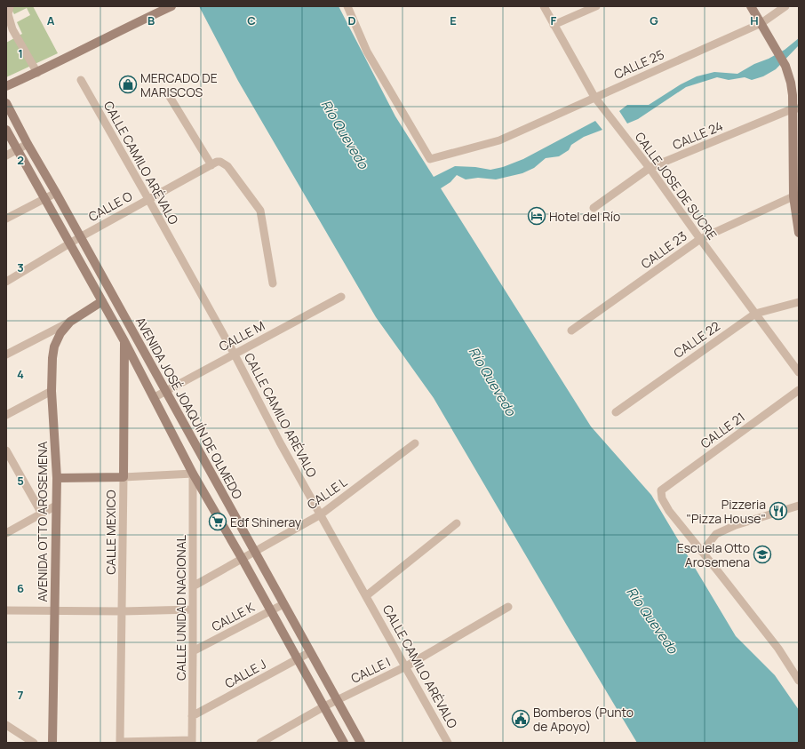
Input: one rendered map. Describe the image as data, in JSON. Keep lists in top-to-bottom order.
{
  "streets": {
    "main road": ["AVENIDA JOSÉ JOAQUÍN DE OLMEDO", "AVENIDA OTTO AROSEMENA", "CALLE MEXICO"],
    "street": [
      "CALLE 25",
      "CALLE 24",
      "CALLE CAMILO ARÉVALO",
      "CALLE JOSE DE SUCRE",
      "CALLE O",
      "CALLE 23",
      "CALLE M",
      "CALLE 22",
      "CALLE 21",
      "CALLE L",
      "CALLE UNIDAD NACIONAL",
      "CALLE K",
      "CALLE I",
      "CALLE J"
    ]
  },
  "crossings": [
    ["CALLE 25", "CALLE JOSE DE SUCRE"],
    ["CALLE 24", "CALLE JOSE DE SUCRE"],
    ["CALLE CAMILO ARÉVALO", "CALLE O"],
    ["CALLE CAMILO ARÉVALO", "CALLE M"],
    ["CALLE CAMILO ARÉVALO", "CALLE L"],
    ["CALLE CAMILO ARÉVALO", "CALLE I"],
    ["CALLE JOSE DE SUCRE", "CALLE 23"],
    ["CALLE JOSE DE SUCRE", "CALLE 22"],
    ["CALLE O", "AVENIDA JOSÉ JOAQUÍN DE OLMEDO"],
    ["CALLE M", "AVENIDA JOSÉ JOAQUÍN DE OLMEDO"],
    ["AVENIDA JOSÉ JOAQUÍN DE OLMEDO", "CALLE L"],
    ["AVENIDA JOSÉ JOAQUÍN DE OLMEDO", "AVENIDA OTTO AROSEMENA"],
    ["AVENIDA JOSÉ JOAQUÍN DE OLMEDO", "CALLE MEXICO"],
    ["AVENIDA JOSÉ JOAQUÍN DE OLMEDO", "CALLE UNIDAD NACIONAL"],
    ["AVENIDA JOSÉ JOAQUÍN DE OLMEDO", "CALLE K"],
    ["AVENIDA JOSÉ JOAQUÍN DE OLMEDO", "CALLE I"],
    ["AVENIDA JOSÉ JOAQUÍN DE OLMEDO", "CALLE J"],
    ["CALLE L", "CALLE UNIDAD NACIONAL"],
    ["CALLE UNIDAD NACIONAL", "CALLE K"],
    ["CALLE UNIDAD NACIONAL", "CALLE J"]
  ],
  "water": ["Río Quevedo"],
  "places": {
    "shop": ["MERCADO DE MARISCOS"],
    "hotel": ["Hotel del Río"],
    "restaurant": ["Pizzeria \"Pizza House\""],
    "supermarket": ["Edf Shineray"],
    "school or university": ["Escuela Otto Arosemena"],
    "public building": ["Bomberos (Punto de Apoyo)"]
  },
  "grid": {
    "columns": [
      "A",
      "B",
      "C",
      "D",
      "E",
      "F",
      "G",
      "H"
    ],
    "rows": [
      "1",
      "2",
      "3",
      "4",
      "5",
      "6",
      "7"
    ]
  }
}
